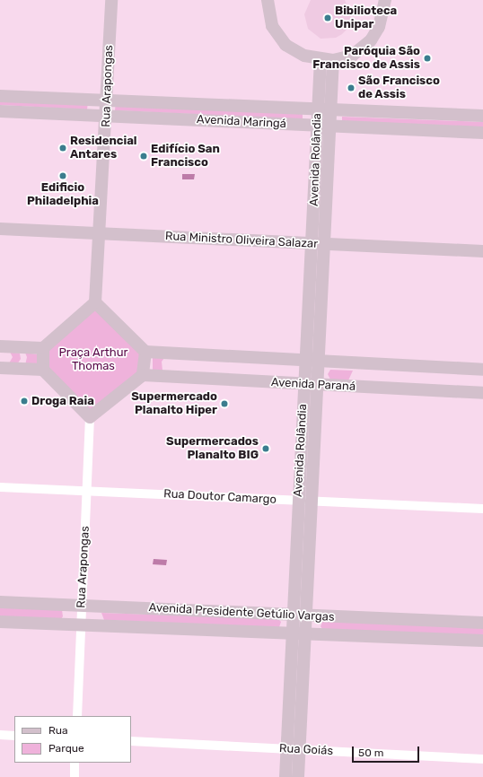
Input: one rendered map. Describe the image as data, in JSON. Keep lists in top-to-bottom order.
{
  "streets": {
    "street": [
      "Rua Arapongas",
      "Avenida Maringá",
      "Avenida Rolândia",
      "Rua Ministro Oliveira Salazar",
      "Avenida Paraná",
      "Rua Doutor Camargo",
      "Avenida Presidente Getúlio Vargas",
      "Rua Goiás"
    ]
  },
  "crossings": [
    ["Rua Arapongas", "Avenida Maringá"],
    ["Rua Arapongas", "Rua Ministro Oliveira Salazar"],
    ["Rua Arapongas", "Rua Doutor Camargo"],
    ["Rua Arapongas", "Avenida Presidente Getúlio Vargas"],
    ["Avenida Maringá", "Avenida Rolândia"],
    ["Avenida Rolândia", "Rua Ministro Oliveira Salazar"],
    ["Avenida Rolândia", "Avenida Paraná"],
    ["Avenida Rolândia", "Rua Doutor Camargo"],
    ["Avenida Rolândia", "Avenida Presidente Getúlio Vargas"],
    ["Avenida Rolândia", "Rua Goiás"]
  ],
  "parks": ["Praça Arthur Thomas"],
  "places": [
    "Bibilioteca Unipar",
    "Paróquia São Francisco de Assis",
    "São Francisco de Assis",
    "Residencial Antares",
    "Edifício San Francisco",
    "Edificio Philadelphia",
    "Droga Raia",
    "Supermercado Planalto Hiper",
    "Supermercados Planalto BIG"
  ],
  "legend": ["Rua", "Parque"],
  "scale_bar": "50 m"
}
